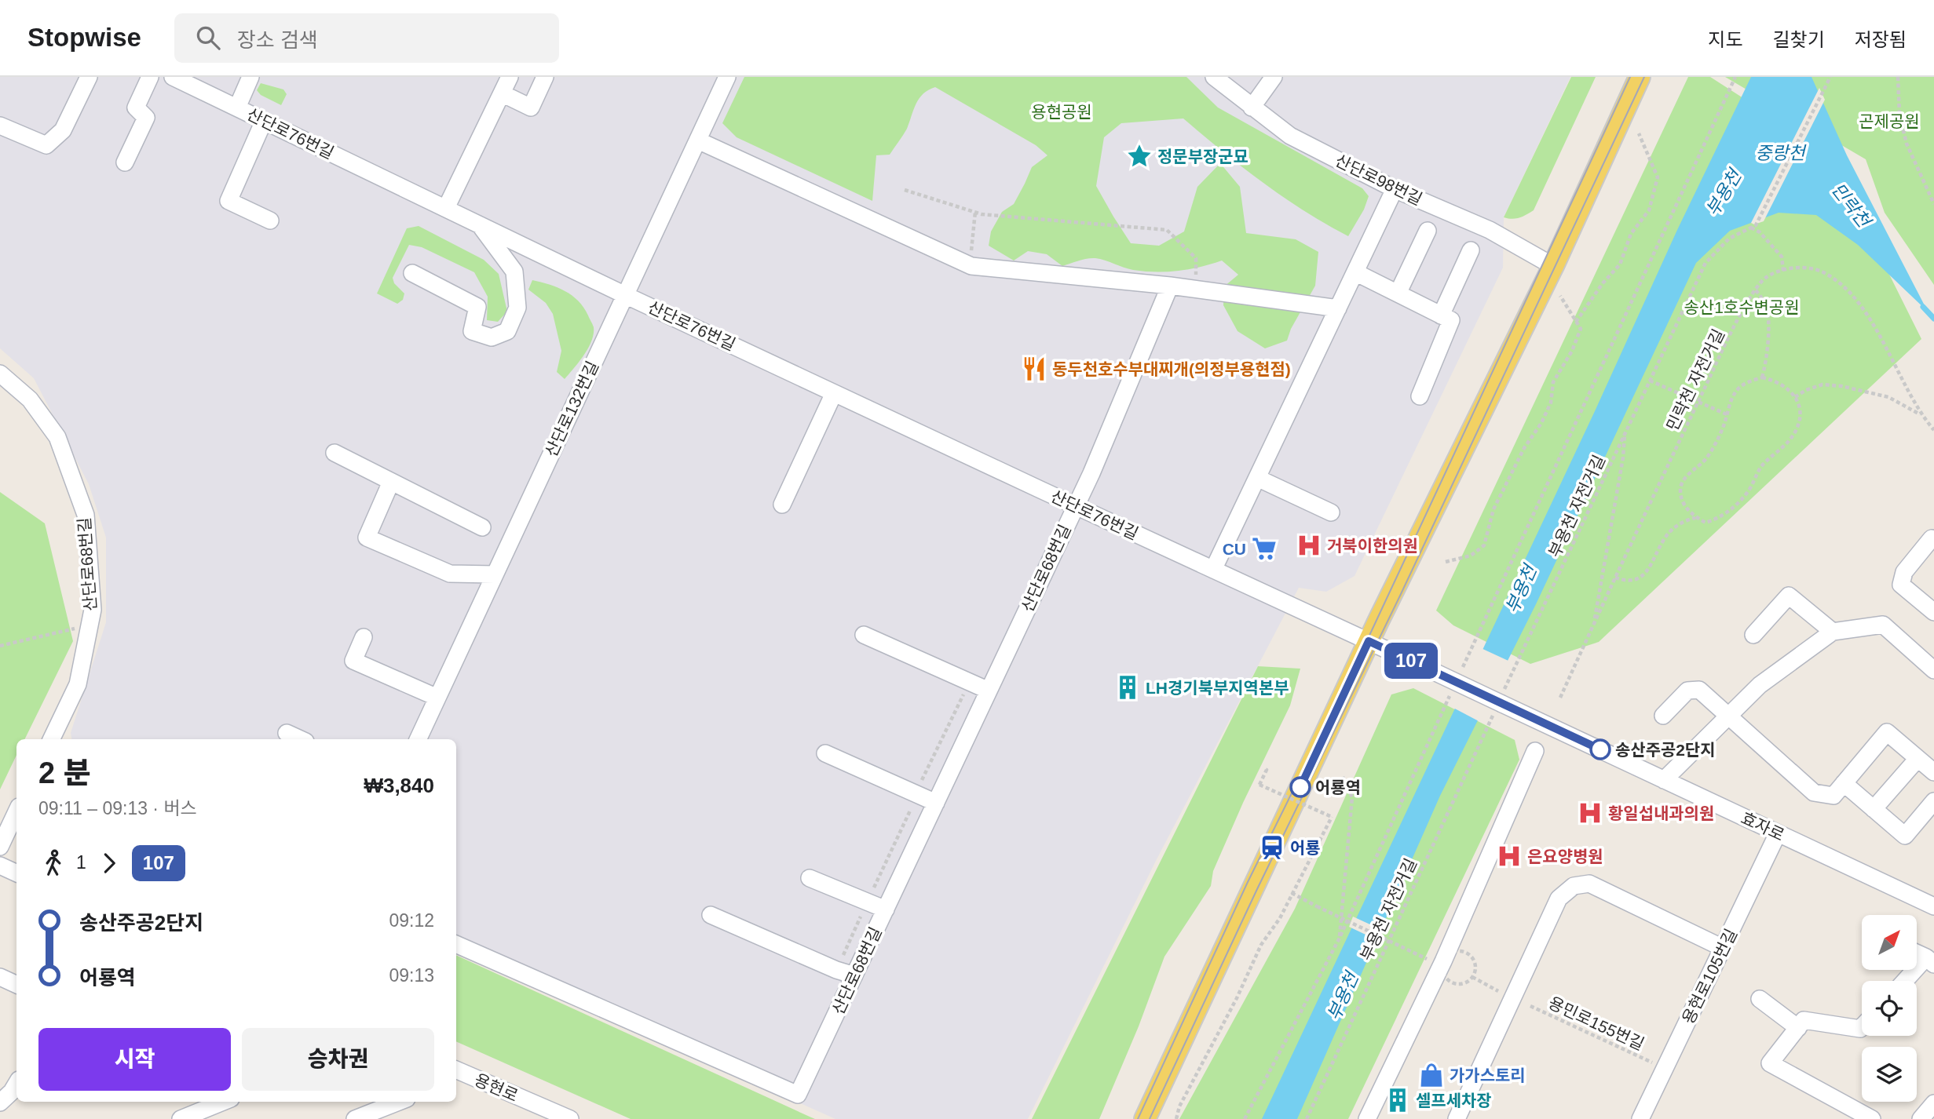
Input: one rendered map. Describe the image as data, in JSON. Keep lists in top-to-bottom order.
{
  "streets": {
    "street": [
      "산단로76번길",
      "산단로98번길",
      "산단로132번길",
      "산단로68번길",
      "효자로",
      "용현로105번길",
      "용현로"
    ],
    "path": ["민락천 자전거길", "부용천 자전거길", "용민로155번길"]
  },
  "crossings": [
    ["산단로76번길", "산단로132번길"],
    ["산단로76번길", "산단로68번길"],
    ["산단로76번길", "효자로"],
    ["부용천 자전거길", "효자로"],
    ["효자로", "용현로105번길"]
  ],
  "water": ["중랑천", "부용천", "민락천"],
  "parks": ["용현공원", "곤제공원", "송산1호수변공원"],
  "places": {
    "place": ["정문부장군묘"],
    "restaurant": ["동두천호수부대찌개(의정부용현점)"],
    "hospital": ["거북이한의원", "황일섭내과의원", "은요양병원"],
    "supermarket": ["CU"],
    "building": ["LH경기북부지역본부", "셀프세차장"],
    "other": ["송산주공2단지", "어룡역"],
    "station": ["어룡"],
    "shop": ["가가스토리"]
  },
  "lines": ["bus line 107"],
  "north": "top right",
  "page": {
    "header": "Stopwise",
    "search": "장소 검색",
    "nav": ["지도", "길찾기", "저장됨"],
    "on_map": "107",
    "heading": ["2 분", "09:11 – 09:13 · 버스", "₩3,840"],
    "legs": ["1", "107"],
    "list": [
      {
        "name": "송산주공2단지",
        "value": "09:12"
      },
      {
        "name": "어룡역",
        "value": "09:13"
      }
    ],
    "buttons": ["시작", "승차권"]
  }
}
